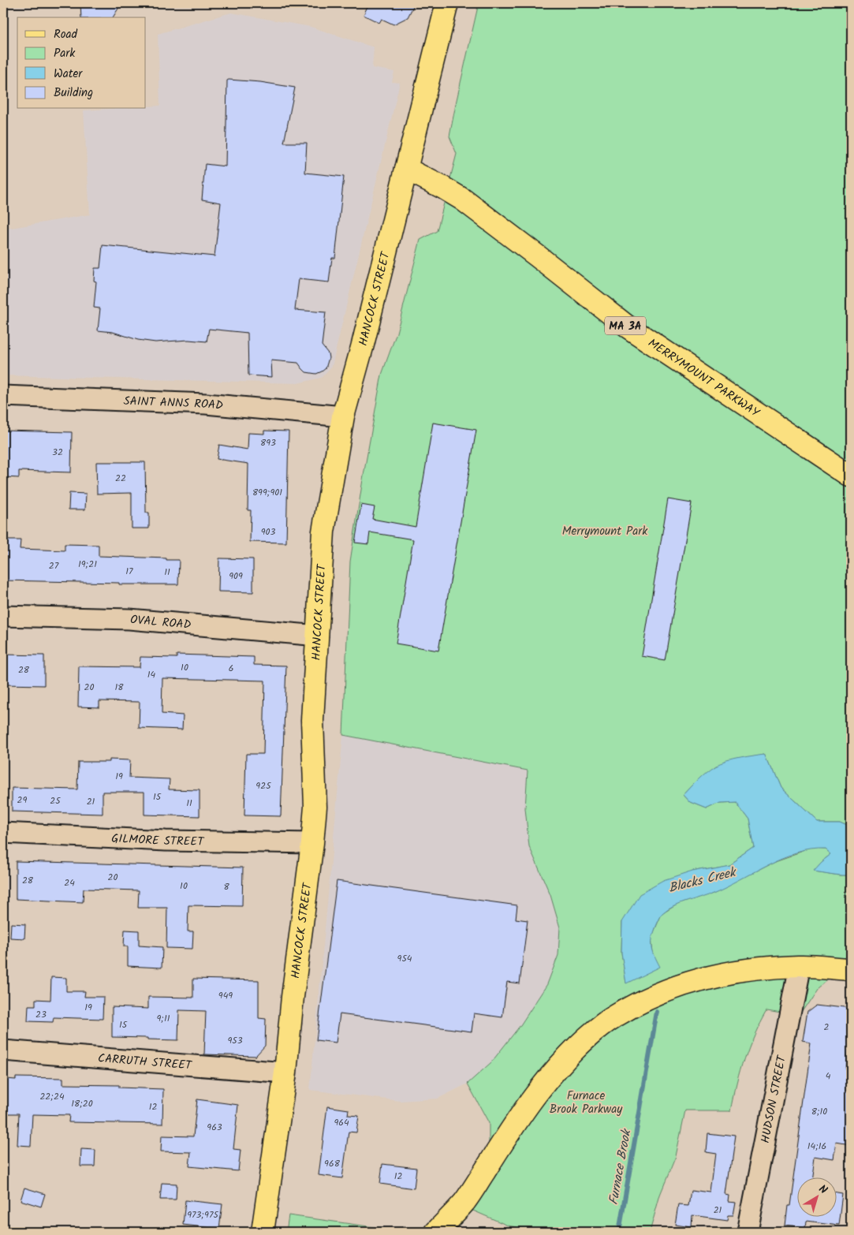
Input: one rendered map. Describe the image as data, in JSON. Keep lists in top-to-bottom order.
{
  "streets": {
    "main road": ["HANCOCK STREET", "MA 3A", "MERRYMOUNT PARKWAY"],
    "street": [
      "SAINT ANNS ROAD",
      "OVAL ROAD",
      "GILMORE STREET",
      "CARRUTH STREET",
      "HUDSON STREET"
    ]
  },
  "crossings": [
    ["HANCOCK STREET", "MERRYMOUNT PARKWAY"],
    ["HANCOCK STREET", "SAINT ANNS ROAD"],
    ["HANCOCK STREET", "OVAL ROAD"],
    ["HANCOCK STREET", "GILMORE STREET"],
    ["HANCOCK STREET", "CARRUTH STREET"]
  ],
  "water": ["Blacks Creek", "Furnace Brook"],
  "parks": ["Merrymount Park", "Furnace Brook Parkway"],
  "house_numbers": [
    "893",
    "32",
    "22",
    "899;901",
    "903",
    "19;21",
    "27",
    "17",
    "11",
    "909",
    "10",
    "6",
    "28",
    "14",
    "20",
    "18",
    "19",
    "925",
    "15",
    "29",
    "25",
    "21",
    "11",
    "20",
    "28",
    "24",
    "10",
    "8",
    "954",
    "949",
    "19",
    "23",
    "9;11",
    "15",
    "2",
    "953",
    "4",
    "22;24",
    "18;20",
    "12",
    "8;10",
    "964",
    "963",
    "14;16",
    "968",
    "12",
    "21",
    "973;975"
  ],
  "legend": [
    "Road",
    "Park",
    "Water",
    "Building"
  ],
  "north": "top right"
}
